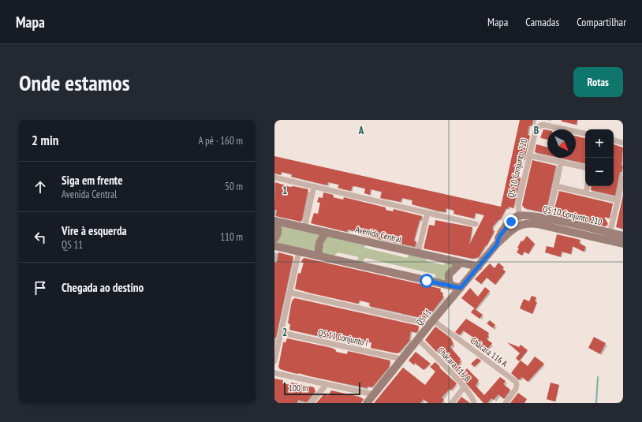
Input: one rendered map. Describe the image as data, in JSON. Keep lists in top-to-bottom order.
{
  "streets": {
    "street": [
      "QS 10 Conjunto 220",
      "QS 10 Conjunto 210",
      "Avenida Central",
      "QS 11",
      "QS 11 Conjunto I",
      "Chácara 116 A",
      "Chácara 116 B"
    ]
  },
  "crossings": [
    ["QS 10 Conjunto 220", "QS 10 Conjunto 210"],
    ["QS 10 Conjunto 220", "QS 11"],
    ["QS 10 Conjunto 210", "QS 11"],
    ["Avenida Central", "QS 11"],
    ["QS 11", "QS 11 Conjunto I"],
    ["QS 11", "Chácara 116 A"],
    ["QS 11", "Chácara 116 B"]
  ],
  "scale_bar": "100 m",
  "north": "bottom right",
  "page": {
    "header": "Mapa",
    "nav": ["Mapa", "Camadas", "Compartilhar"],
    "buttons": "Rotas",
    "title": "Onde estamos",
    "heading": ["2 min", "A pé · 160 m"],
    "map_buttons": ["+", "−"],
    "list": [
      ["Siga em frente", "Avenida Central", "50 m"],
      ["Vire à esquerda", "QS 11", "110 m"],
      "Chegada ao destino"
    ],
    "scale": "100 m"
  },
  "grid": {
    "columns": ["A", "B"],
    "rows": ["1", "2"]
  }
}
